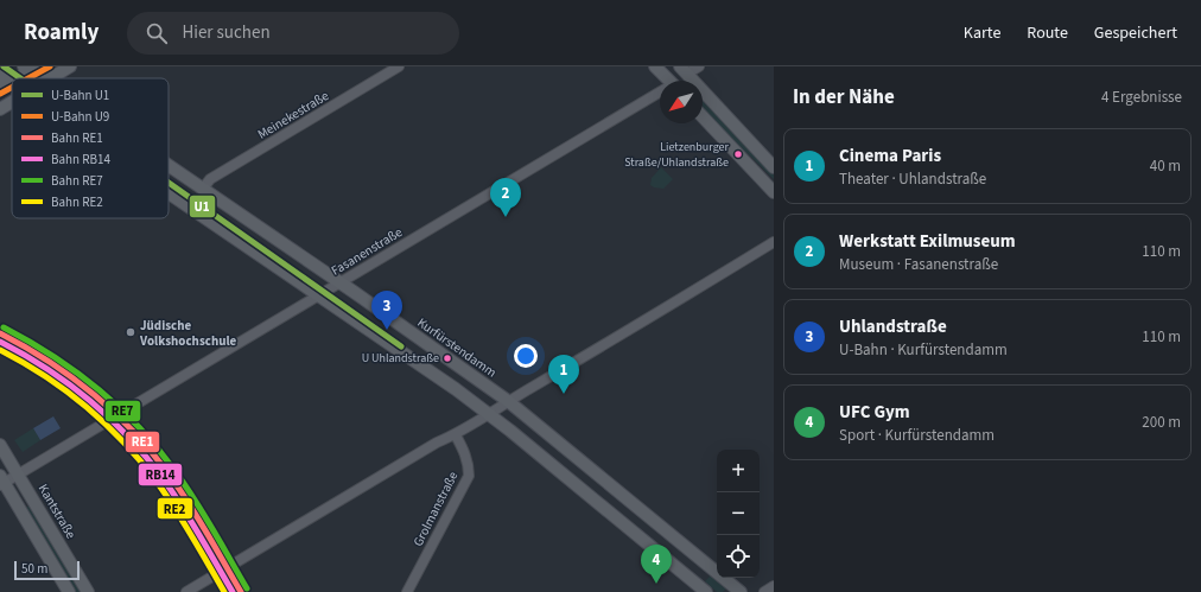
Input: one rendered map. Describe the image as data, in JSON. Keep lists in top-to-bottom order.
{
  "streets": {
    "main road": ["Kurfürstendamm", "Kantstraße"],
    "street": ["Meinekestraße", "Fasanenstraße", "Grolmanstraße"]
  },
  "crossings": [
    ["Meinekestraße", "Kurfürstendamm"],
    ["Fasanenstraße", "Kurfürstendamm"],
    ["Fasanenstraße", "Kantstraße"]
  ],
  "places": ["Lietzenburger Straße/Uhlandstraße", "Jüdische Volkshochschule", "U Uhlandstraße"],
  "lines": [
    "metro line U1",
    "metro line U9",
    "rail line RE7",
    "rail line RE1",
    "rail line RB14",
    "rail line RE2"
  ],
  "legend": [
    "U-Bahn U1",
    "U-Bahn U9",
    "Bahn RE1",
    "Bahn RB14",
    "Bahn RE7",
    "Bahn RE2"
  ],
  "scale_bar": "50 m",
  "north": "bottom left",
  "page": {
    "header": "Roamly",
    "search": "Hier suchen",
    "nav": ["Karte", "Route", "Gespeichert"],
    "heading": ["In der Nähe", "4 Ergebnisse"],
    "list": [
      {
        "mark": "1",
        "name": "Cinema Paris",
        "note": "Theater · Uhlandstraße",
        "value": "40 m"
      },
      {
        "mark": "2",
        "name": "Werkstatt Exilmuseum",
        "note": "Museum · Fasanenstraße",
        "value": "110 m"
      },
      {
        "mark": "3",
        "name": "Uhlandstraße",
        "note": "U-Bahn · Kurfürstendamm",
        "value": "110 m"
      },
      {
        "mark": "4",
        "name": "UFC Gym",
        "note": "Sport · Kurfürstendamm",
        "value": "200 m"
      }
    ],
    "pins": [
      "2",
      "3",
      "1",
      "4"
    ],
    "map_buttons": ["+", "−"],
    "scale": "50 m"
  }
}
